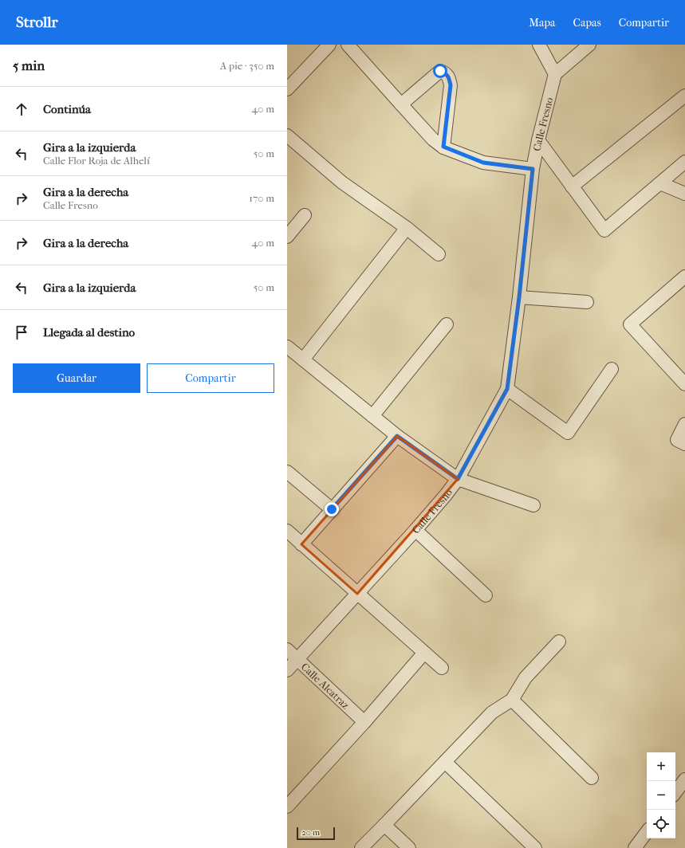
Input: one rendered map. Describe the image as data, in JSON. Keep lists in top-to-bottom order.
{
  "streets": {
    "street": ["Calle Fresno", "Calle Alcatraz"]
  },
  "crossings": [
    ["Calle Fresno", "Calle Alcatraz"]
  ],
  "scale_bar": "20 m",
  "page": {
    "header": "Strollr",
    "nav": ["Mapa", "Capas", "Compartir"],
    "heading": ["5 min", "A pie · 350 m"],
    "list": [
      ["Continúa", "40 m"],
      ["Gira a la izquierda", "Calle Flor Roja de Alhelí", "50 m"],
      ["Gira a la derecha", "Calle Fresno", "170 m"],
      ["Gira a la derecha", "40 m"],
      ["Gira a la izquierda", "50 m"],
      "Llegada al destino"
    ],
    "buttons": ["Guardar", "Compartir"],
    "map_buttons": ["+", "−"],
    "scale": "20 m"
  }
}
